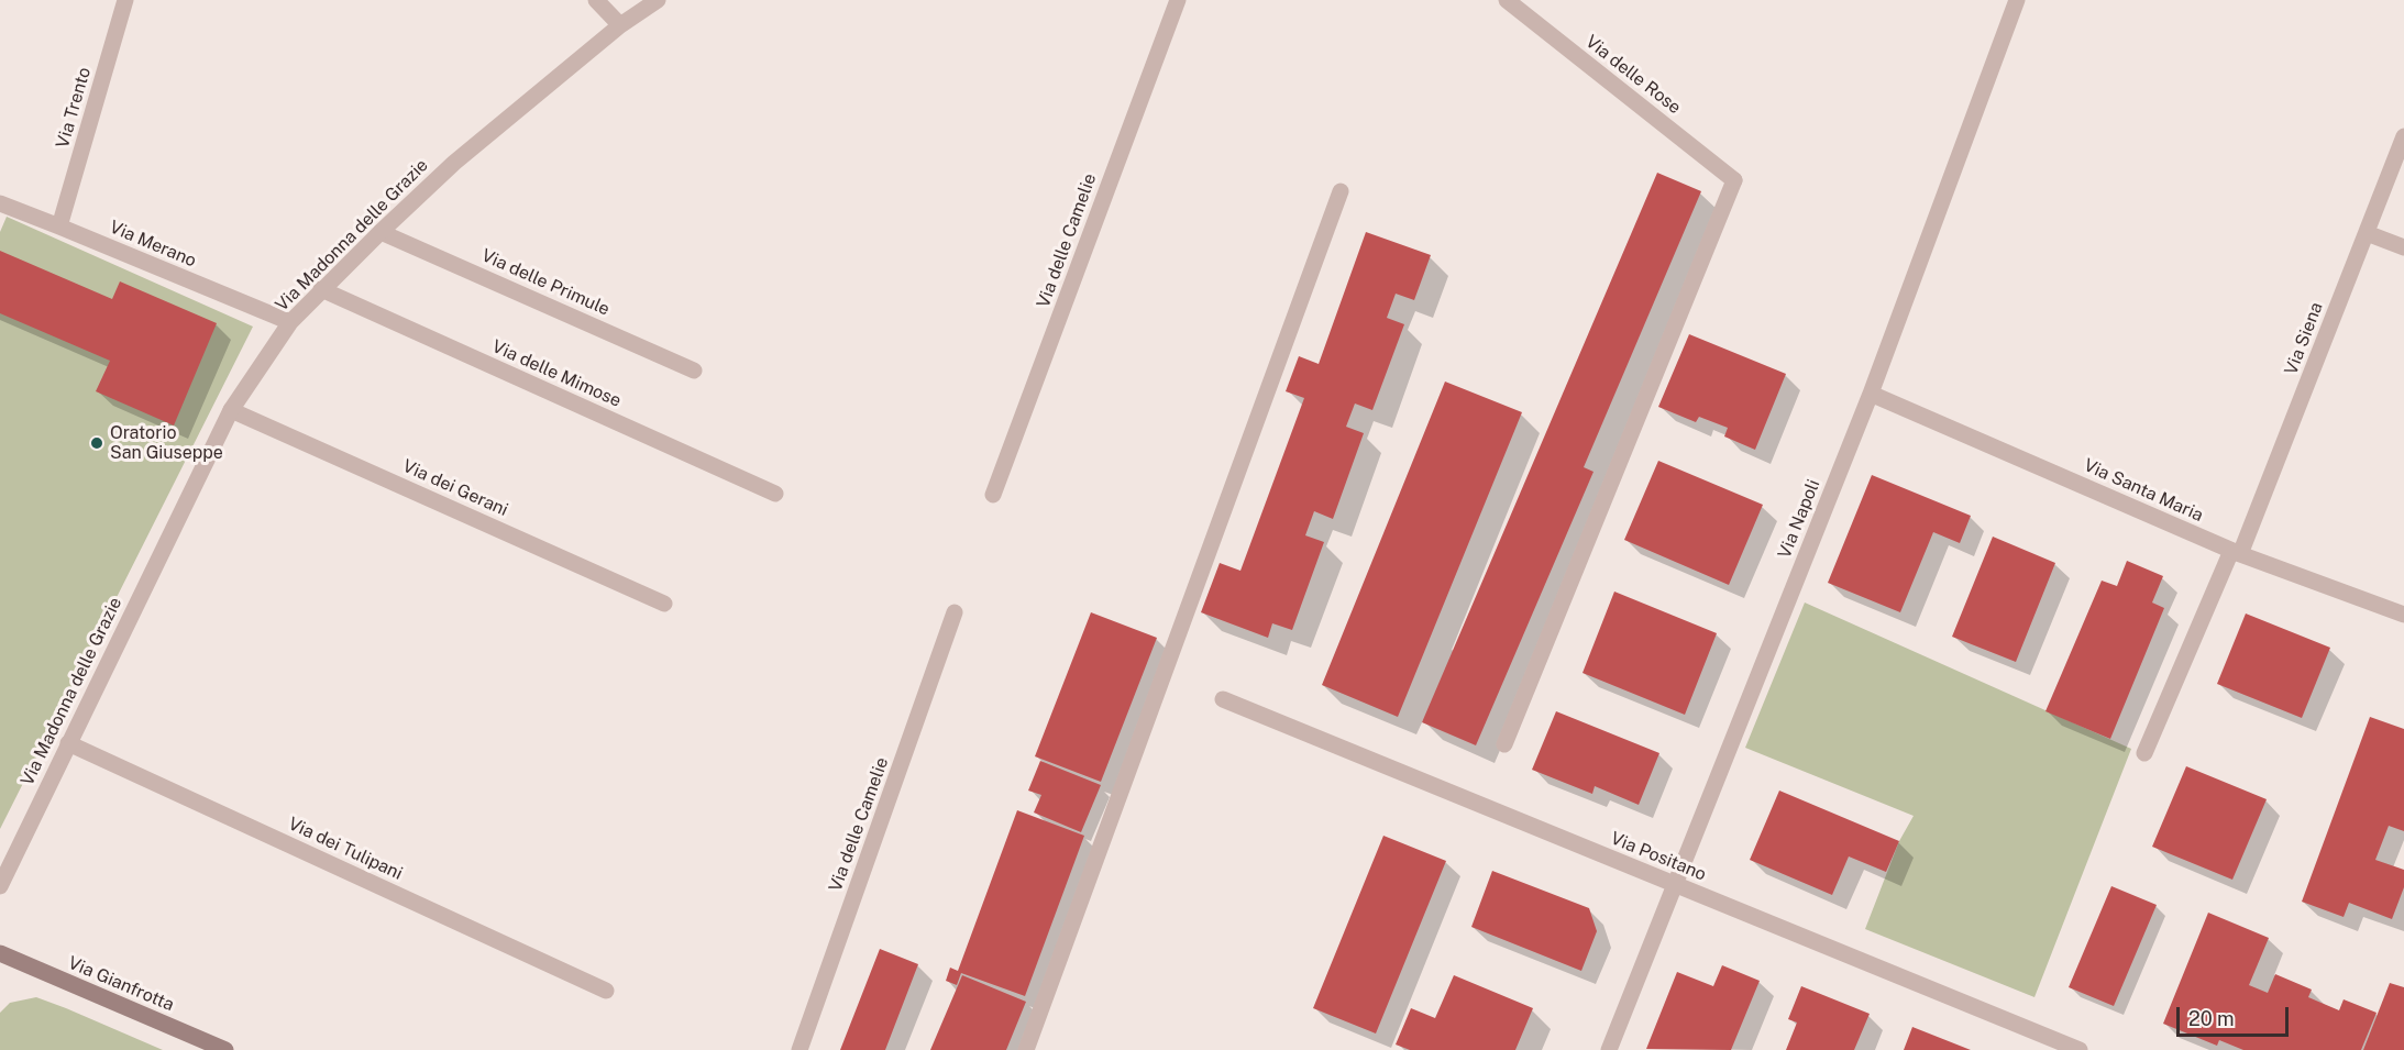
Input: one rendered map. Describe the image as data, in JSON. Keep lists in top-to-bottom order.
{
  "streets": {
    "street": [
      "Via delle Rose",
      "Via Trento",
      "Via Madonna delle Grazie",
      "Via delle Camelie",
      "Via Merano",
      "Via delle Primule",
      "Via Siena",
      "Via delle Mimose",
      "Via dei Gerani",
      "Via Santa Maria",
      "Via Napoli",
      "Via dei Tulipani",
      "Via Positano",
      "Via Gianfrotta"
    ]
  },
  "crossings": [
    ["Via Trento", "Via Merano"],
    ["Via Madonna delle Grazie", "Via Merano"],
    ["Via Madonna delle Grazie", "Via delle Primule"],
    ["Via Madonna delle Grazie", "Via delle Mimose"],
    ["Via Madonna delle Grazie", "Via dei Gerani"],
    ["Via Madonna delle Grazie", "Via dei Tulipani"],
    ["Via Siena", "Via Santa Maria"],
    ["Via Santa Maria", "Via Napoli"],
    ["Via Napoli", "Via Positano"]
  ],
  "places": ["Oratorio San Giuseppe"],
  "scale_bar": "20 m"
}
